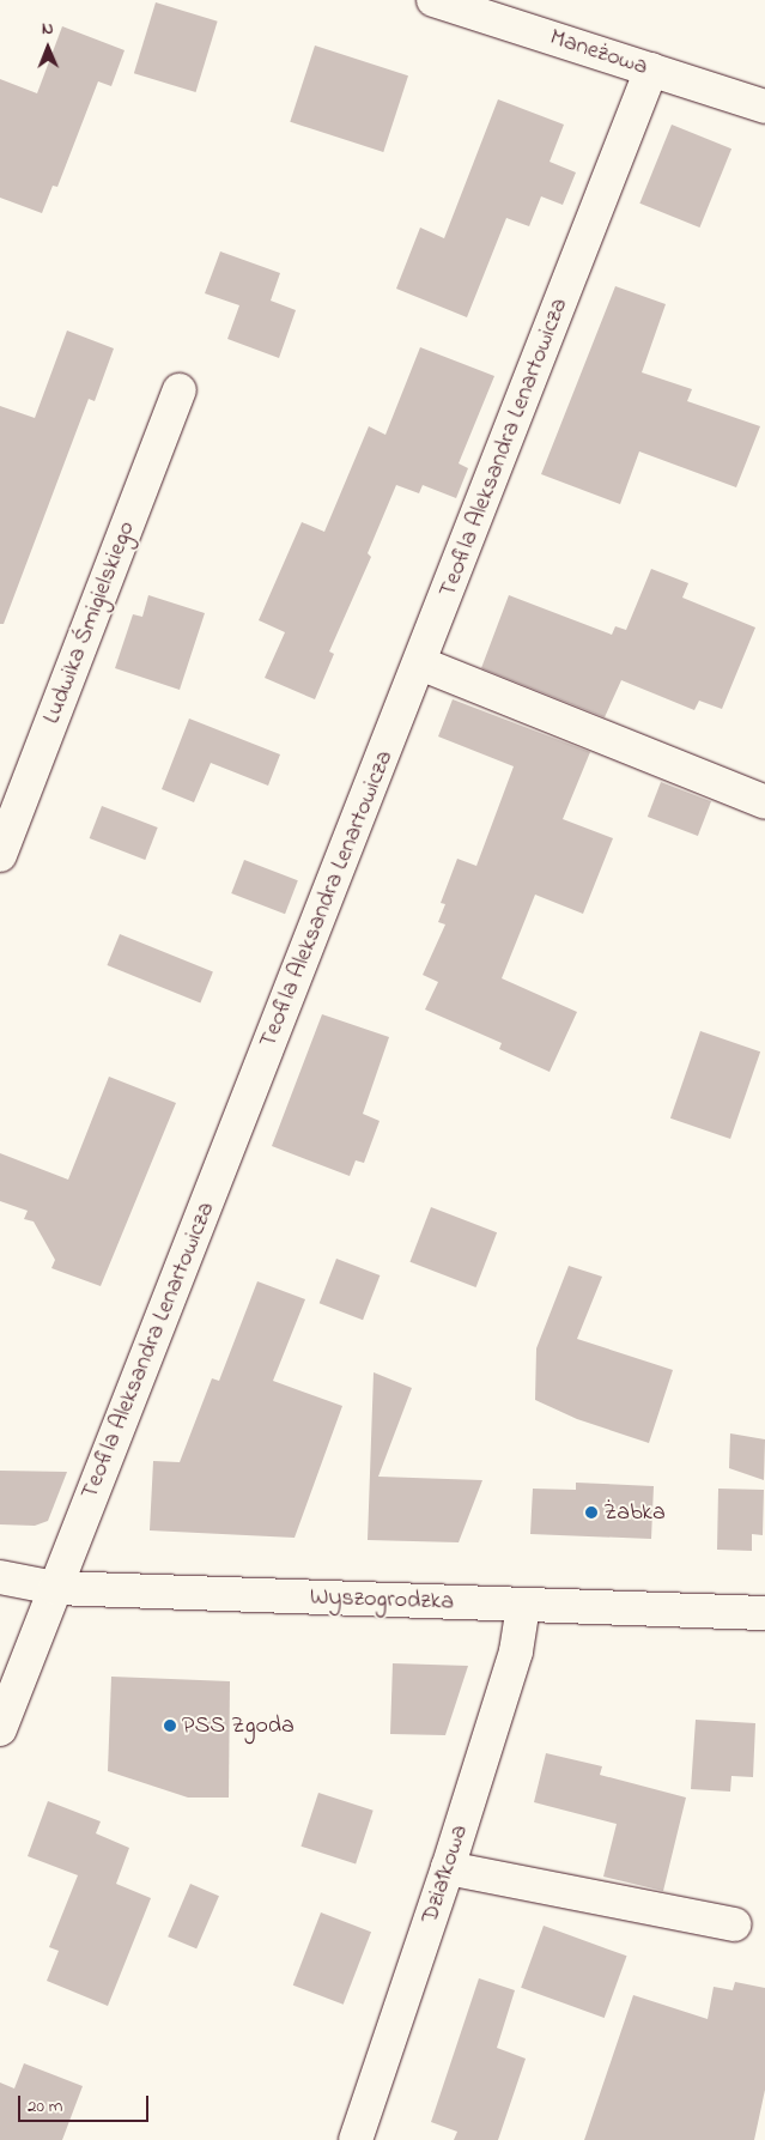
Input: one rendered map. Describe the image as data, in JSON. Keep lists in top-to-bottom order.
{
  "streets": {
    "street": [
      "Maneżowa",
      "Teofila Aleksandra Lenartowicza",
      "Ludwika Śmigielskiego",
      "Wyszogrodzka",
      "Działkowa"
    ]
  },
  "crossings": [
    ["Maneżowa", "Teofila Aleksandra Lenartowicza"],
    ["Teofila Aleksandra Lenartowicza", "Wyszogrodzka"],
    ["Wyszogrodzka", "Działkowa"]
  ],
  "places": ["Żabka", "PSS Zgoda"],
  "scale_bar": "20 m",
  "north": "top"
}
